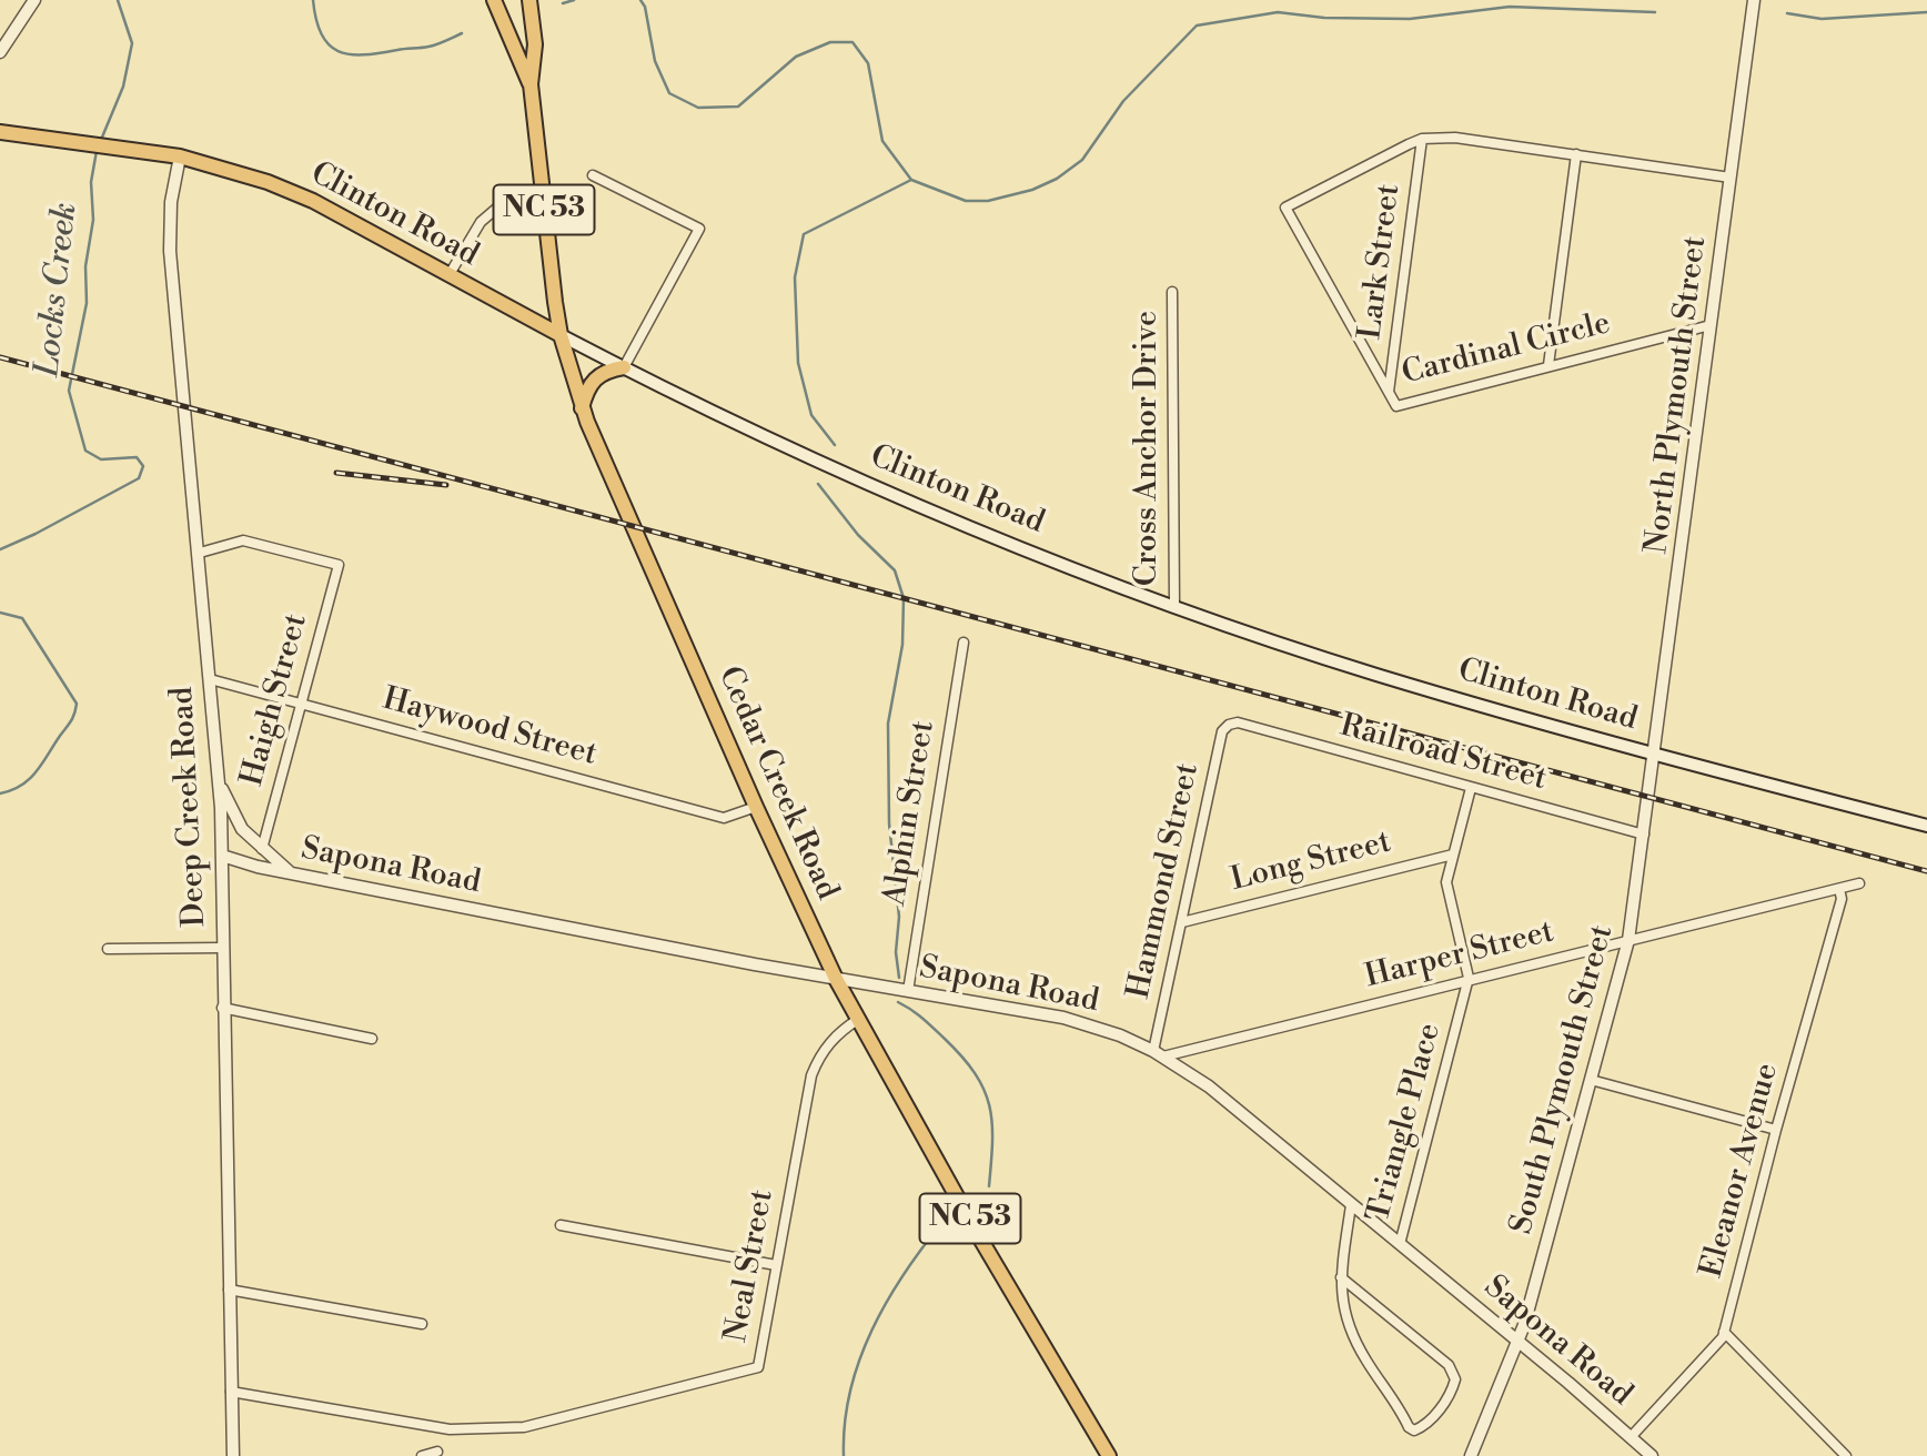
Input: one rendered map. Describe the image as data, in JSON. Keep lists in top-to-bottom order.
{
  "streets": {
    "main road": ["NC 53", "Clinton Road", "Cedar Creek Road"],
    "street": [
      "Lark Street",
      "Cardinal Circle",
      "North Plymouth Street",
      "Cross Anchor Drive",
      "Haigh Street",
      "Haywood Street",
      "Railroad Street",
      "Deep Creek Road",
      "Alphin Street",
      "Long Street",
      "Sapona Road",
      "Hammond Street",
      "Harper Street",
      "South Plymouth Street",
      "Triangle Place",
      "Eleanor Avenue",
      "Neal Street"
    ]
  },
  "crossings": [
    ["Clinton Road", "North Plymouth Street"],
    ["Clinton Road", "Cross Anchor Drive"],
    ["Clinton Road", "Cedar Creek Road"],
    ["Clinton Road", "Deep Creek Road"],
    ["Lark Street", "Cardinal Circle"],
    ["Cardinal Circle", "North Plymouth Street"],
    ["North Plymouth Street", "South Plymouth Street"],
    ["Haigh Street", "Haywood Street"],
    ["Haigh Street", "Deep Creek Road"],
    ["Haywood Street", "Cedar Creek Road"],
    ["Haywood Street", "Deep Creek Road"],
    ["Railroad Street", "Hammond Street"],
    ["Railroad Street", "South Plymouth Street"],
    ["Railroad Street", "Triangle Place"],
    ["Cedar Creek Road", "Sapona Road"],
    ["Cedar Creek Road", "Neal Street"],
    ["Deep Creek Road", "Sapona Road"],
    ["Deep Creek Road", "Neal Street"],
    ["Alphin Street", "Sapona Road"],
    ["Long Street", "Hammond Street"],
    ["Long Street", "Triangle Place"],
    ["Sapona Road", "Hammond Street"],
    ["Sapona Road", "Harper Street"],
    ["Sapona Road", "South Plymouth Street"],
    ["Sapona Road", "Triangle Place"],
    ["Sapona Road", "Eleanor Avenue"],
    ["Hammond Street", "Harper Street"],
    ["Harper Street", "South Plymouth Street"],
    ["Harper Street", "Triangle Place"],
    ["Harper Street", "Eleanor Avenue"]
  ],
  "water": ["Locks Creek"]
}
